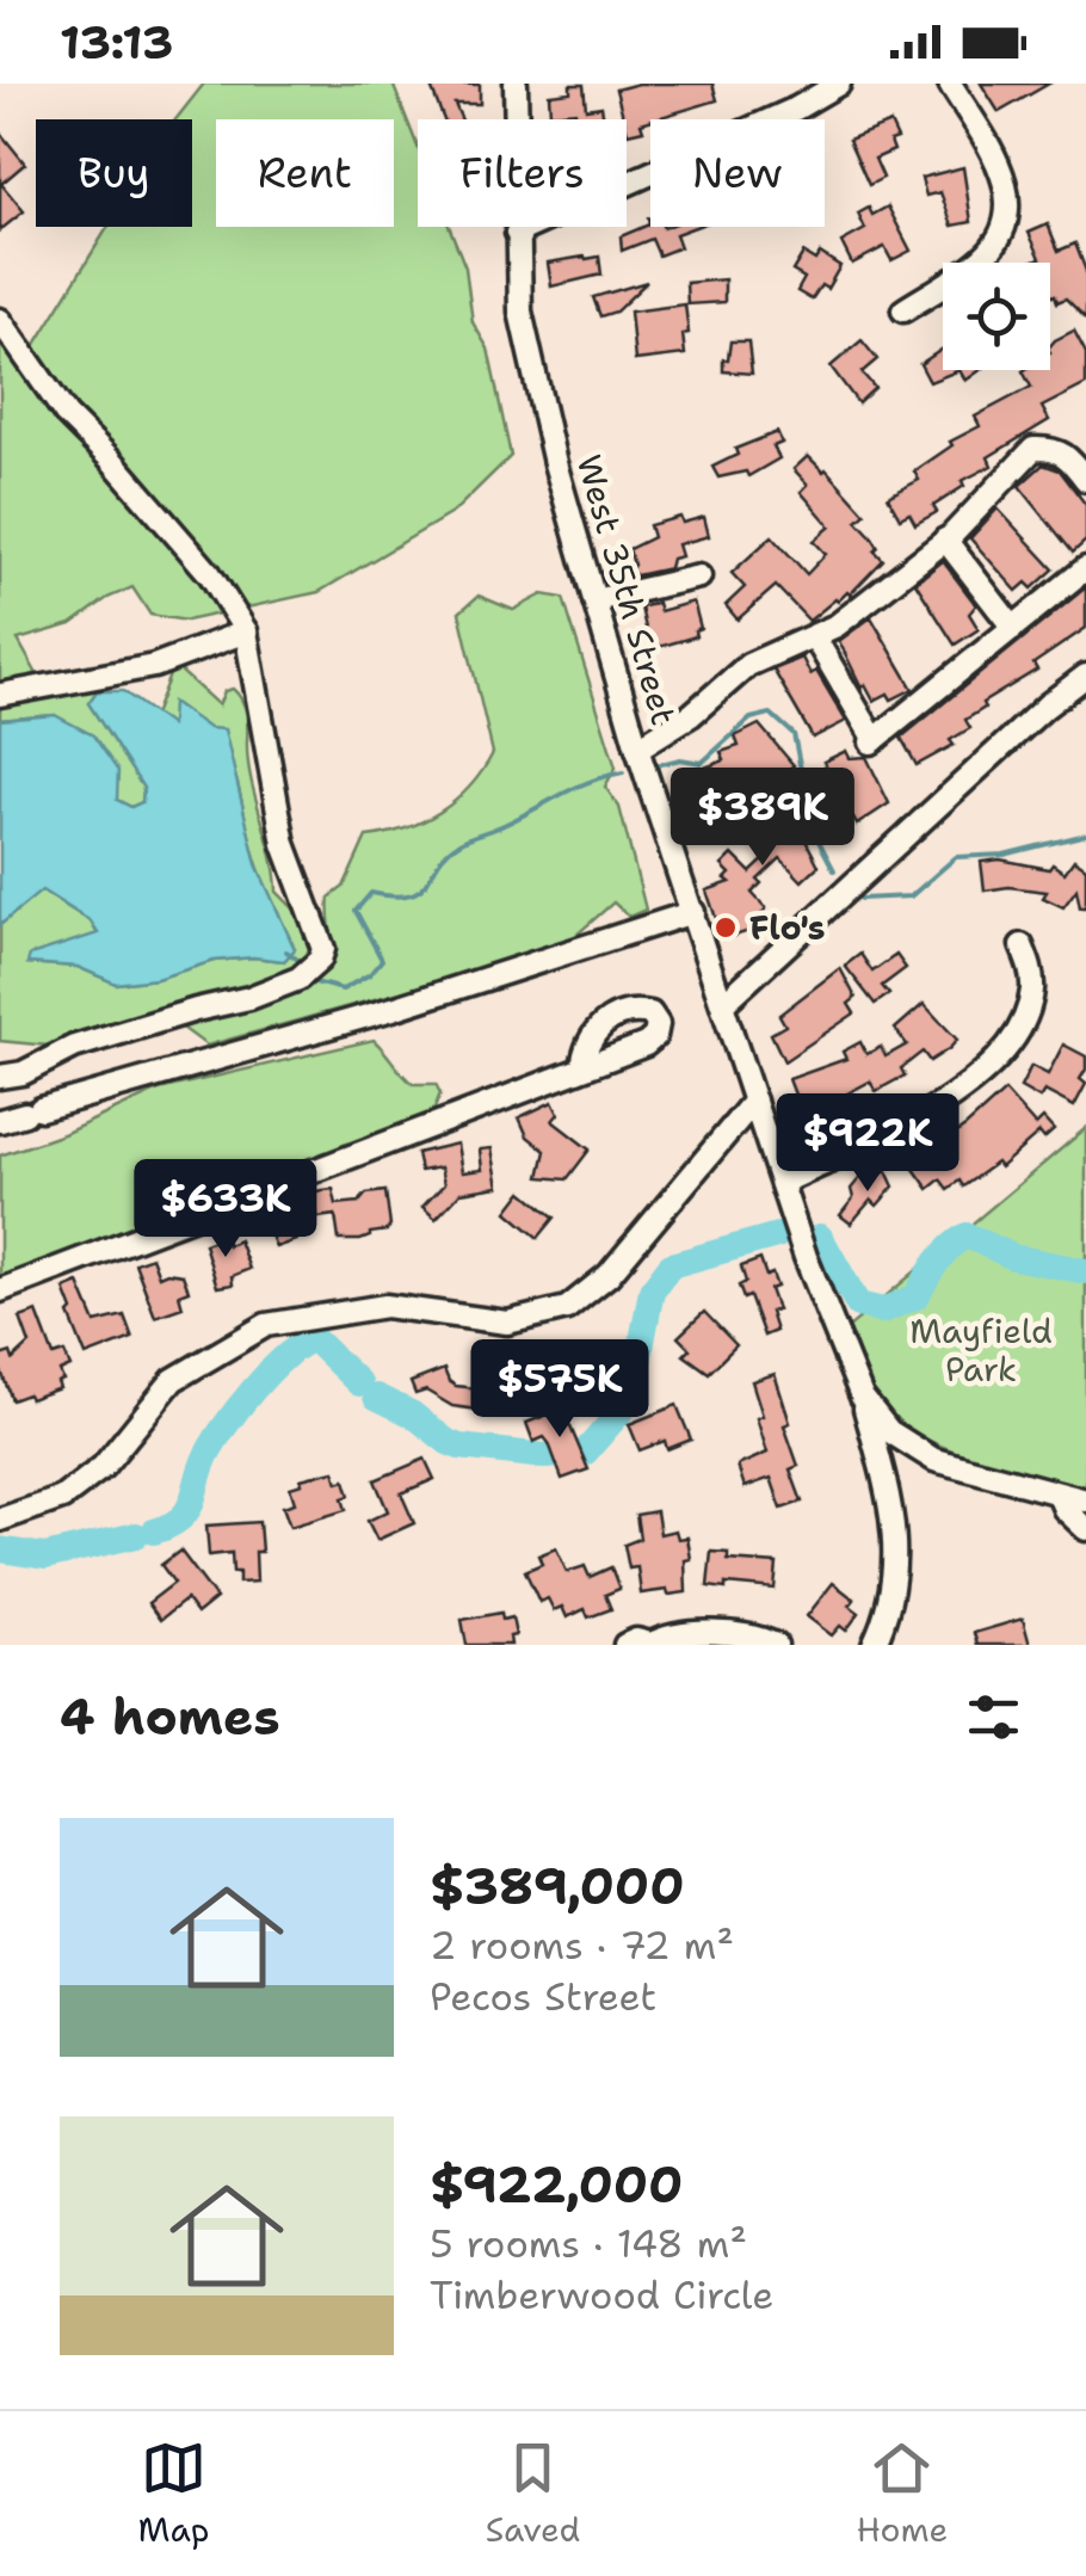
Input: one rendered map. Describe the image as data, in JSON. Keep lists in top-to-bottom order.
{
  "streets": {
    "street": ["West 35th Street"]
  },
  "parks": ["Mayfield Park"],
  "places": ["Flo's"],
  "page": {
    "status": "13:13",
    "chip": [
      "Buy",
      "Rent",
      "Filters",
      "New"
    ],
    "price": [
      "$389K",
      "$922K",
      "$633K",
      "$575K"
    ],
    "heading": "4 homes",
    "list": [
      {
        "name": "$389,000",
        "note": "2 rooms · 72 m² · Pecos Street"
      },
      {
        "name": "$922,000",
        "note": "5 rooms · 148 m² · Timberwood Circle"
      }
    ],
    "tabs": ["Map", "Saved", "Home"]
  }
}
